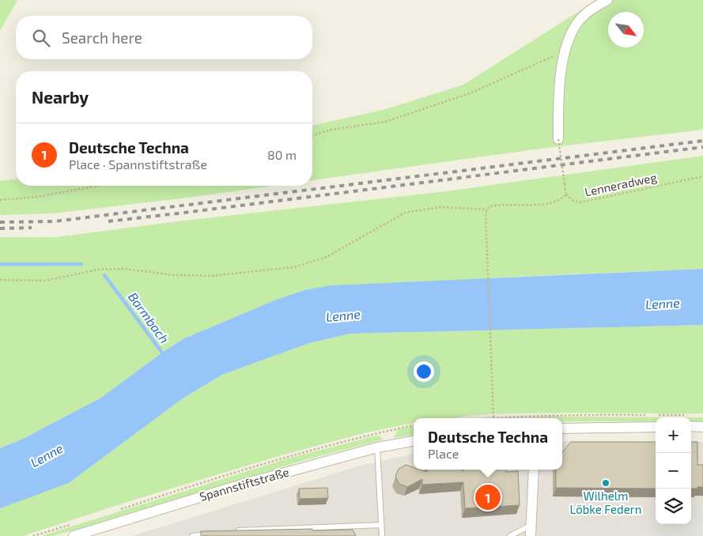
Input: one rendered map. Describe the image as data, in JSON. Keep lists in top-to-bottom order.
{
  "streets": {
    "street": ["Spannstiftstraße"],
    "path": ["Lenneradweg"]
  },
  "water": ["Lenne", "Barmbach"],
  "places": ["Wilhelm Löbke Federn"],
  "north": "bottom right",
  "page": {
    "search": "Search here",
    "heading": "Nearby",
    "list": [
      {
        "mark": "1",
        "name": "Deutsche Techna",
        "note": "Place · Spannstiftstraße",
        "value": "80 m"
      }
    ],
    "map_buttons": ["+", "−"],
    "popup": ["Deutsche Techna", "Place"],
    "pins": "1"
  }
}
